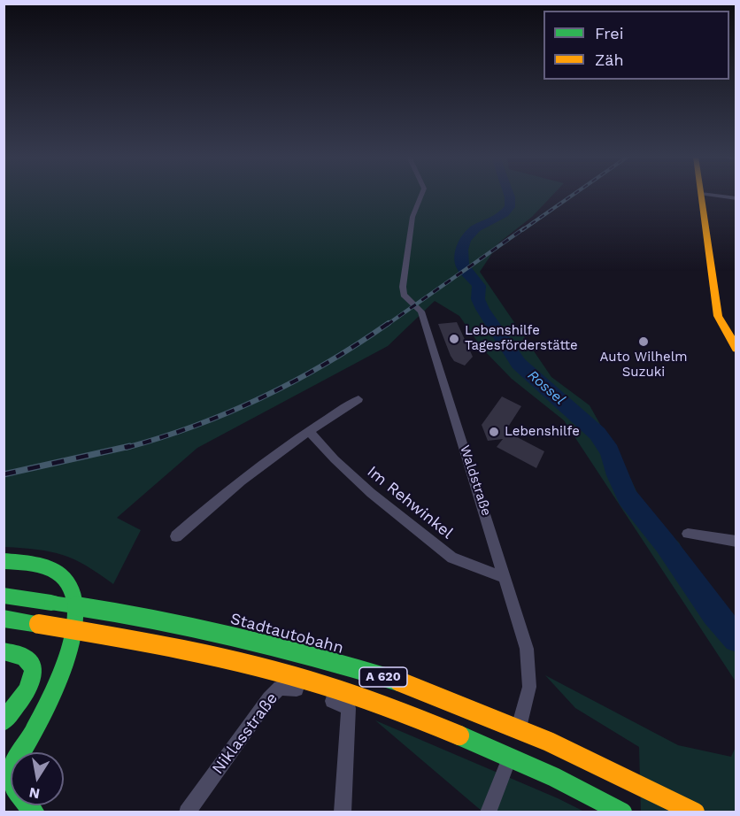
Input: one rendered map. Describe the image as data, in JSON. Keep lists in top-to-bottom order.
{
  "streets": {
    "main road": ["Stadtautobahn", "A 620"],
    "street": ["Waldstraße", "Im Rehwinkel", "Niklasstraße"]
  },
  "crossings": [
    ["Waldstraße", "Im Rehwinkel"]
  ],
  "water": ["Rossel"],
  "places": ["Lebenshilfe Tagesförderstätte", "Auto Wilhelm Suzuki", "Lebenshilfe"],
  "legend": ["Frei", "Zäh"],
  "north": "bottom"
}
